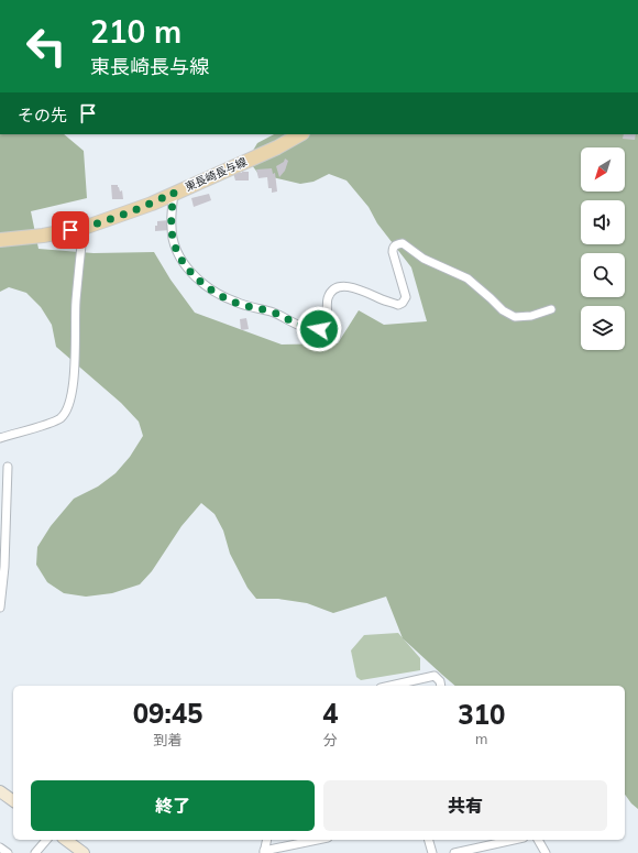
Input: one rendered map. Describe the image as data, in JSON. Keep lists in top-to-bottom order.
{
  "streets": {
    "main road": ["東長崎長与線"]
  },
  "north": "bottom left",
  "page": {
    "turn": ["210 m", "東長崎長与線"],
    "then": "その先",
    "eta": [
      "09:45",
      "到着",
      "4",
      "分",
      "310",
      "m"
    ],
    "buttons": ["終了", "共有"]
  }
}
